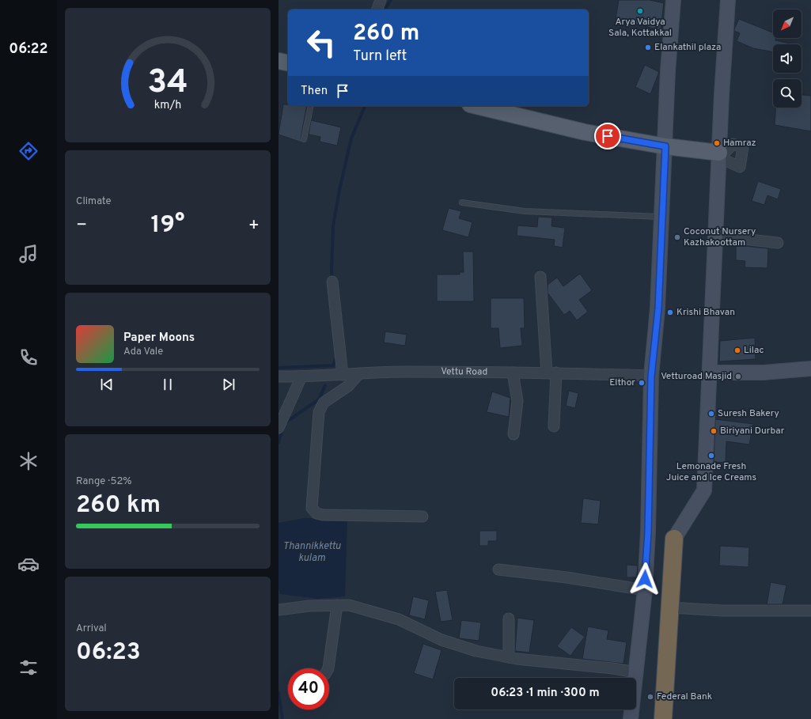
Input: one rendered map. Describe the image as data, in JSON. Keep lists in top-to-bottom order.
{
  "streets": {
    "street": ["Vettu Road"]
  },
  "water": ["Thannikkettu kulam"],
  "places": [
    "Arya Vaidya Sala, Kottakkal",
    "Elankathil plaza",
    "Hamraz",
    "Coconut Nursery Kazhakoottam",
    "Krishi Bhavan",
    "Lilac",
    "Vetturoad Masjid",
    "Elthor",
    "Suresh Bakery",
    "Biriyani Durbar",
    "Lemonade Fresh Juice and Ice Creams",
    "Federal Bank"
  ],
  "north": "bottom left",
  "page": {
    "tabs": "06:22",
    "turn": ["260 m", "Turn left"],
    "then": "Then",
    "tile": [
      "Climate",
      ["Range · 52%", "260 km"],
      ["Arrival", "06:23"]
    ],
    "heat": ["−", "19°", "+"],
    "song": ["Paper Moons", "Ada Vale"],
    "limit": "40",
    "trip": "06:23 · 1 min · 300 m",
    "gauge": ["34", "km/h"]
  }
}
